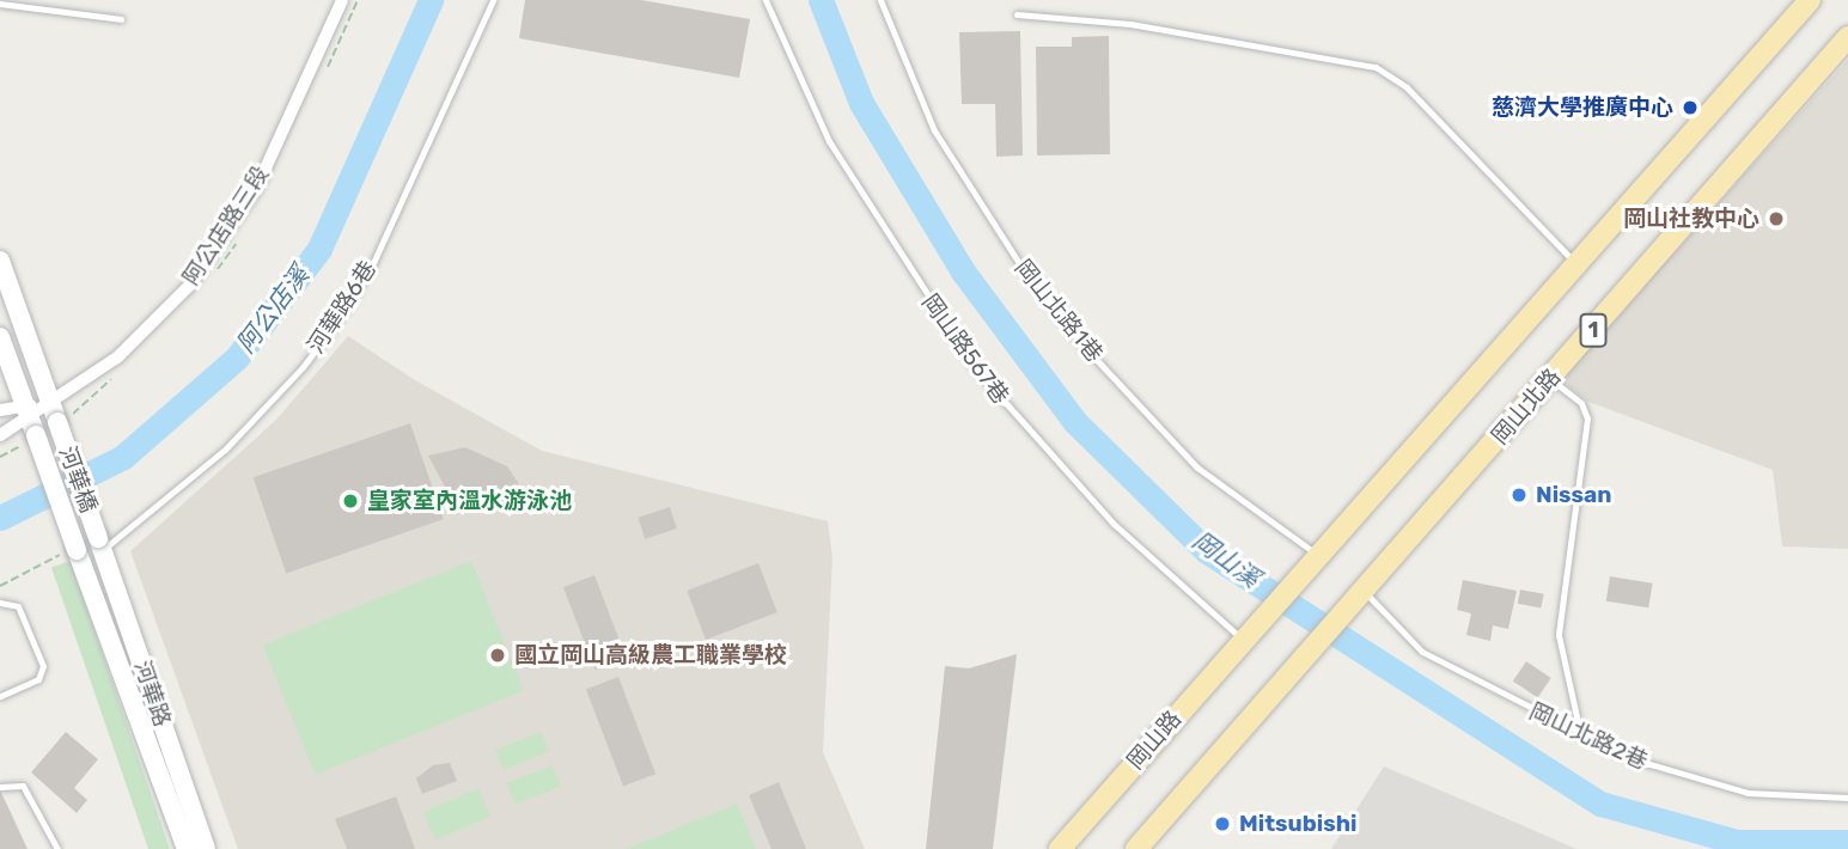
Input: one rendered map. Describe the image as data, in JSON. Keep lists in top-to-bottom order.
{
  "streets": {
    "main road": ["1", "岡山北路", "岡山路"],
    "street": ["阿公店路三段", "河華橋", "河華路"],
    "lane": [
      "河華路6巷",
      "岡山北路1巷",
      "岡山路567巷",
      "岡山北路2巷"
    ]
  },
  "crossings": [
    ["阿公店路三段", "河華橋"],
    ["河華路6巷", "河華橋"],
    ["河華路6巷", "河華路"],
    ["岡山北路1巷", "1"],
    ["1", "岡山路567巷"],
    ["1", "岡山路"],
    ["岡山路567巷", "岡山路"],
    ["岡山北路", "岡山北路2巷"],
    ["河華橋", "河華路"]
  ],
  "water": ["阿公店溪", "岡山溪"],
  "places": [
    "慈濟大學推廣中心",
    "岡山社教中心",
    "Nissan",
    "皇家室內溫水游泳池",
    "國立岡山高級農工職業學校",
    "Mitsubishi"
  ]
}
